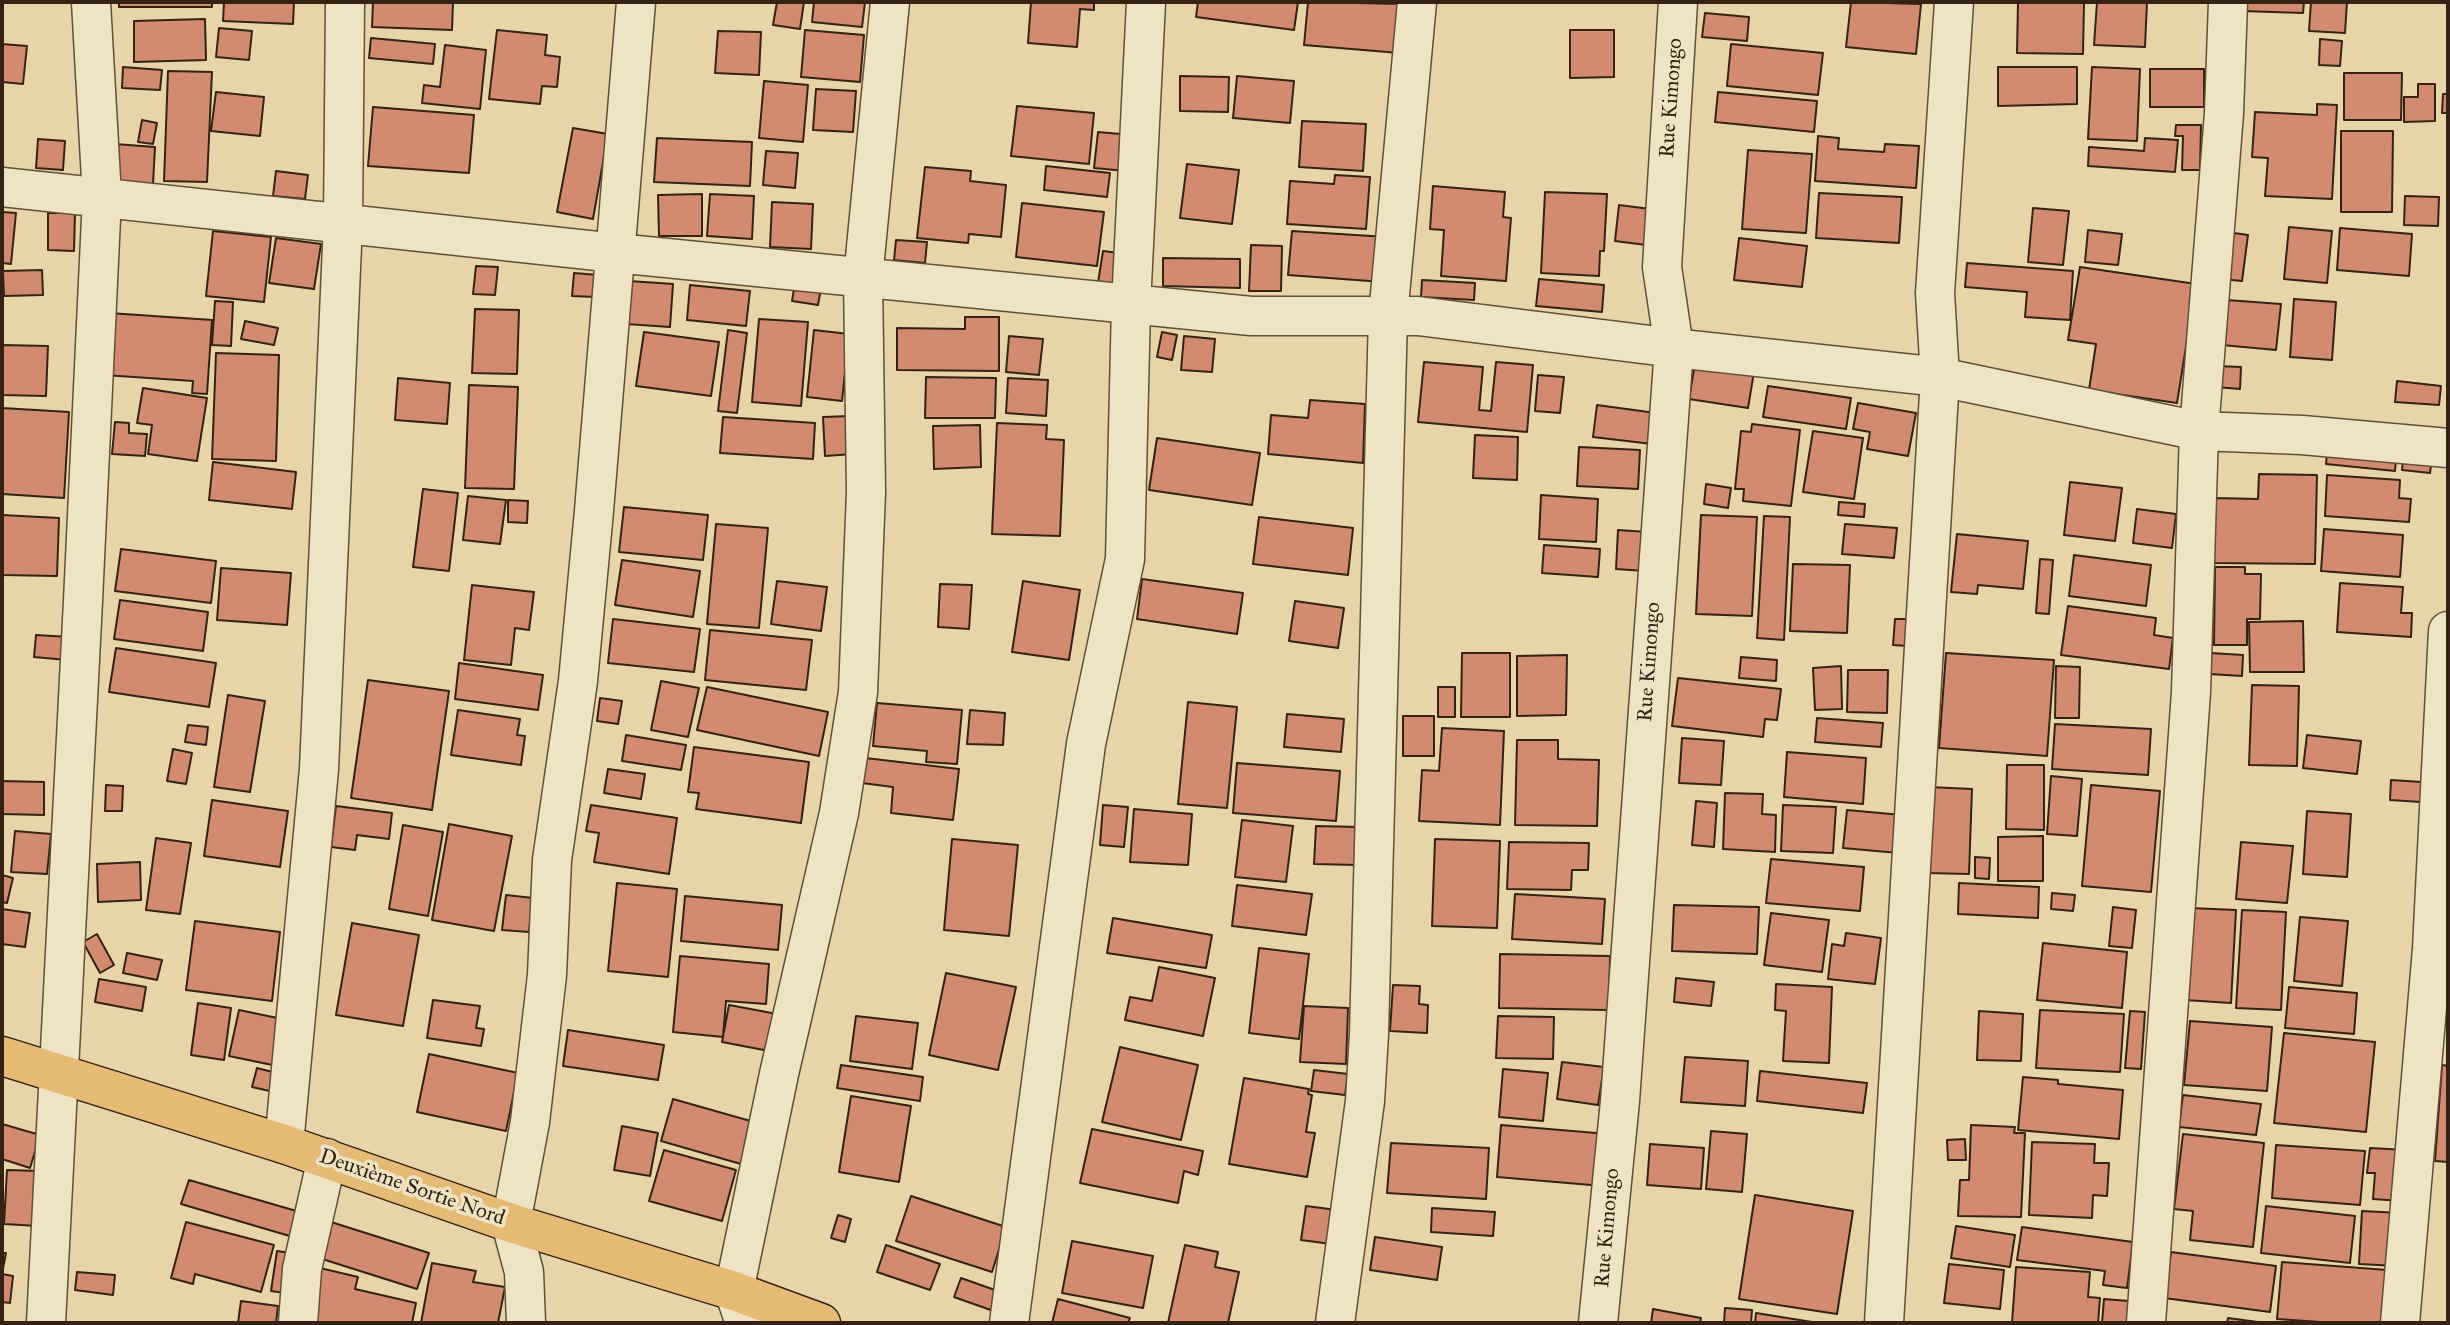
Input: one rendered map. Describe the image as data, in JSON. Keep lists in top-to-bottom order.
{
  "streets": {
    "main road": ["Deuxième Sortie Nord"],
    "street": ["Rue Kimongo"]
  }
}
